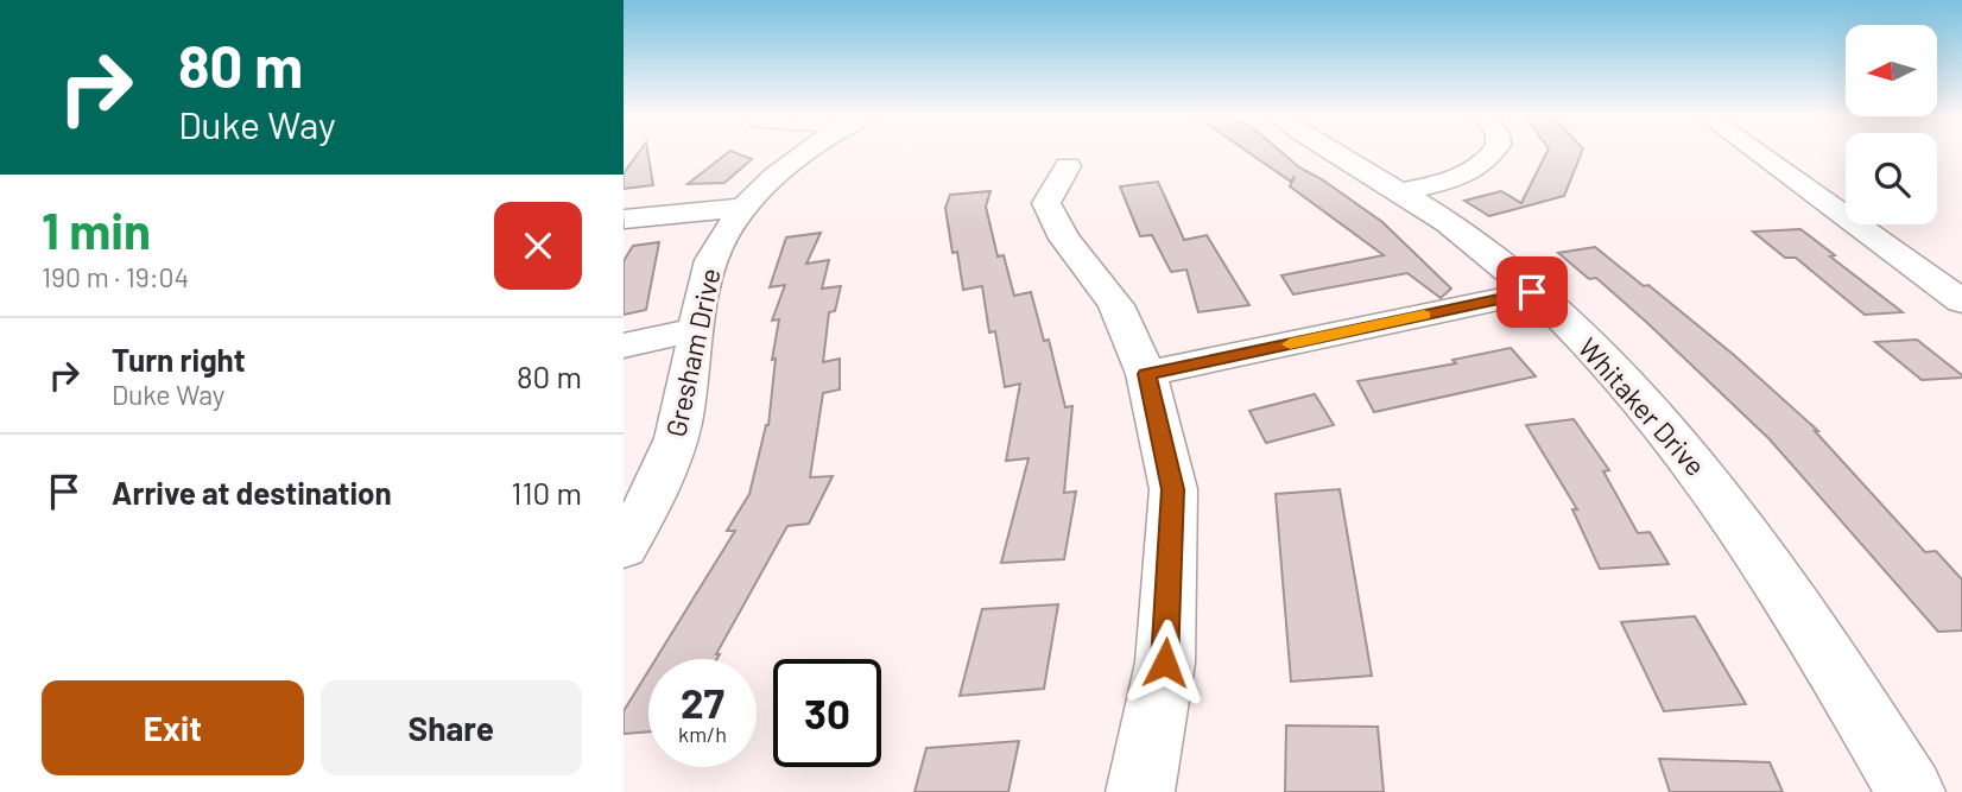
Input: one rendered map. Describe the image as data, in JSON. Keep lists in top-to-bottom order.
{
  "streets": {
    "street": ["Gresham Drive", "Whitaker Drive"]
  },
  "north": "left",
  "page": {
    "turn": ["80 m", "Duke Way"],
    "heading": ["1 min", "190 m · 19:04"],
    "list": [
      {
        "name": "Turn right",
        "note": "Duke Way",
        "value": "80 m"
      },
      {
        "name": "Arrive at destination",
        "value": "110 m"
      }
    ],
    "speed": "27 km/h",
    "limit": "30",
    "buttons": ["Exit", "Share"]
  }
}
